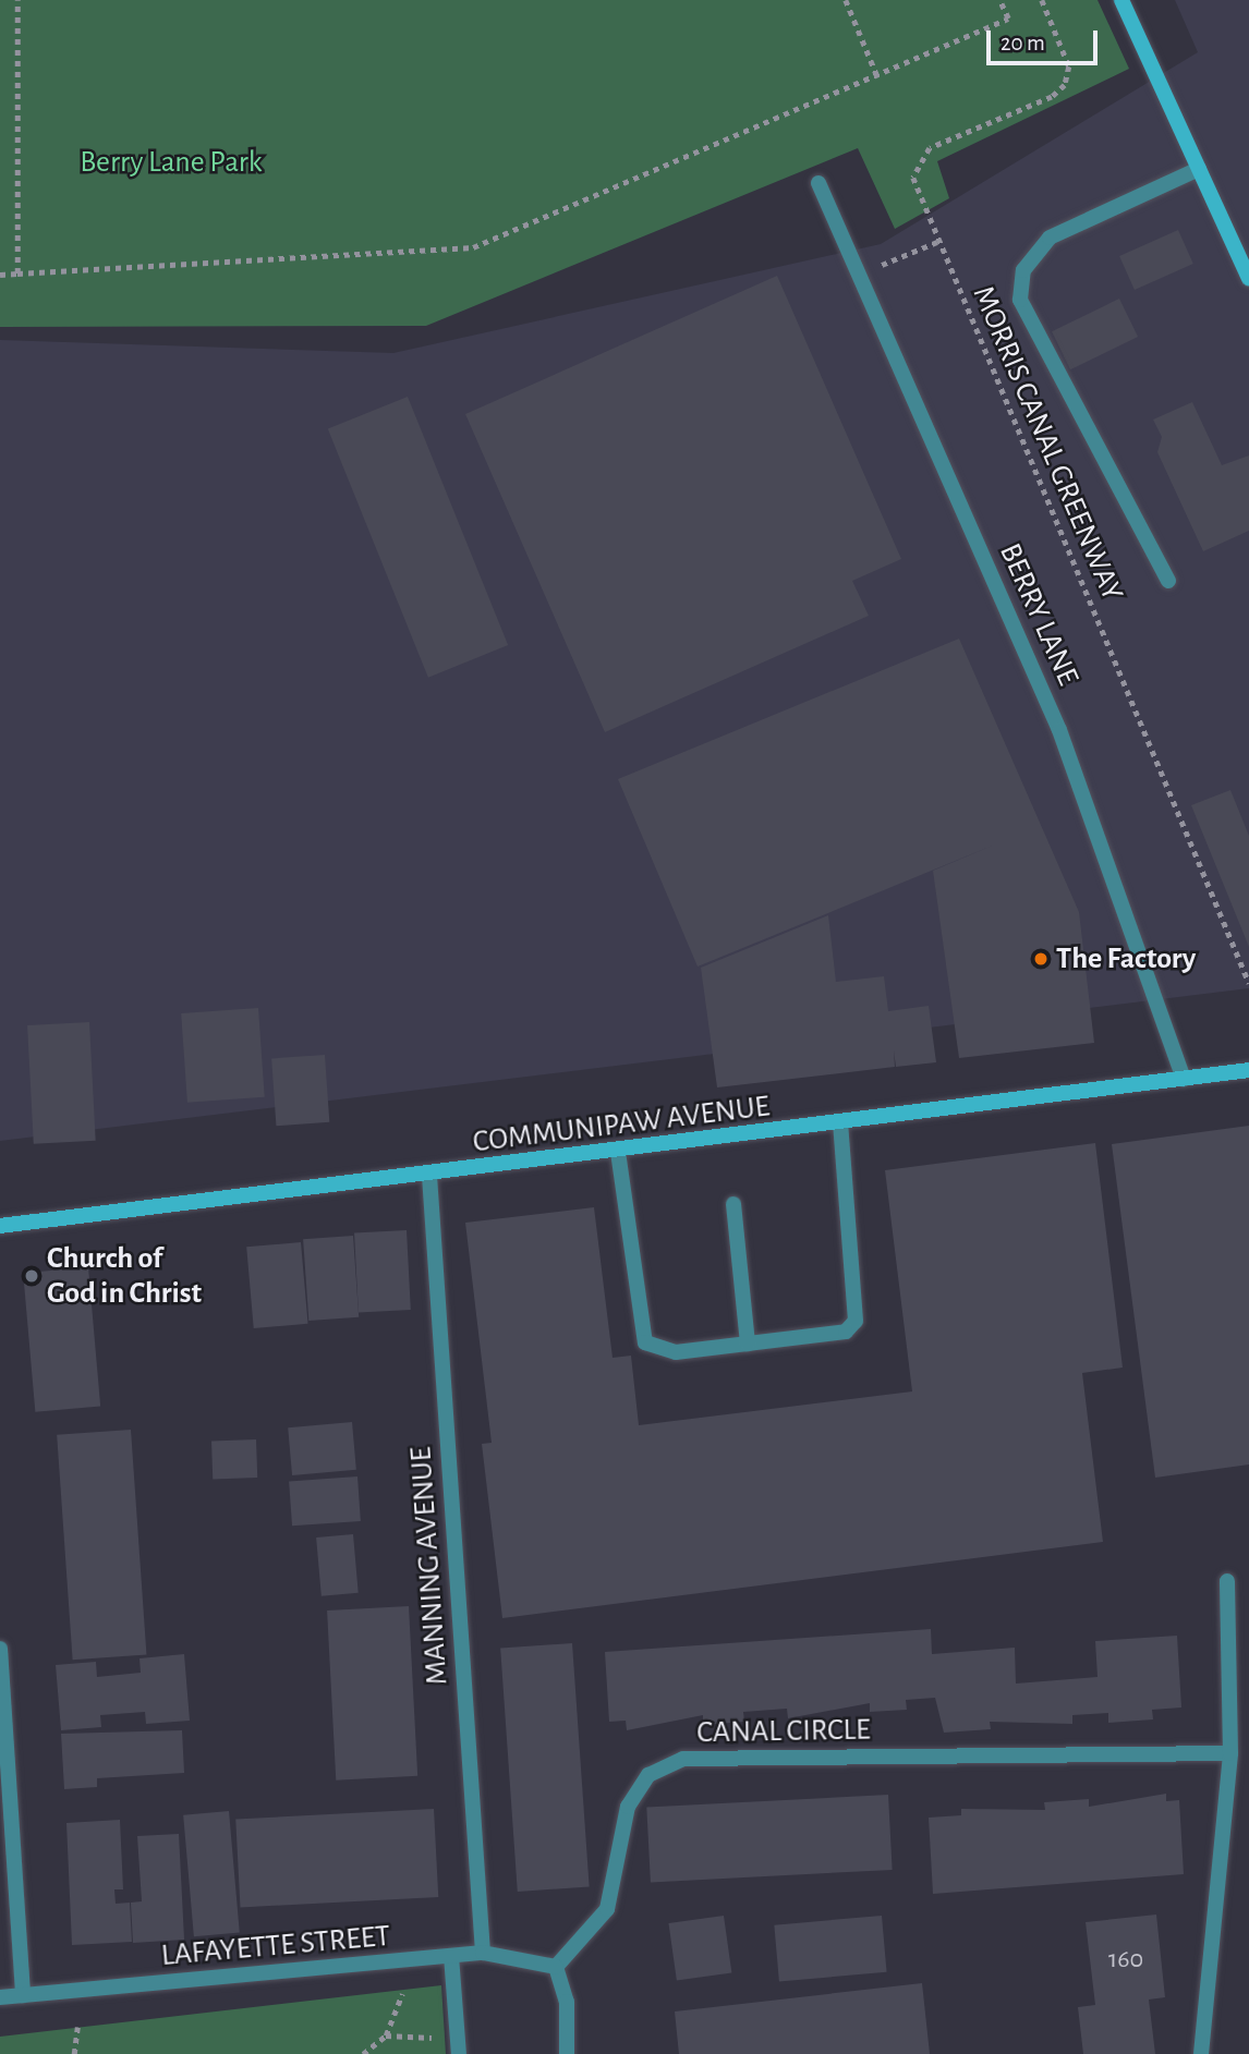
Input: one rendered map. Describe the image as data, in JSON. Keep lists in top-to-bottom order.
{
  "streets": {
    "street": [
      "BERRY LANE",
      "COMMUNIPAW AVENUE",
      "MANNING AVENUE",
      "CANAL CIRCLE",
      "LAFAYETTE STREET"
    ],
    "path": ["MORRIS CANAL GREENWAY"]
  },
  "crossings": [
    ["BERRY LANE", "COMMUNIPAW AVENUE"],
    ["COMMUNIPAW AVENUE", "MANNING AVENUE"],
    ["MANNING AVENUE", "LAFAYETTE STREET"],
    ["CANAL CIRCLE", "LAFAYETTE STREET"]
  ],
  "parks": ["Berry Lane Park"],
  "places": ["The Factory", "Church of God in Christ"],
  "house_numbers": ["160"],
  "scale_bar": "20 m"
}
